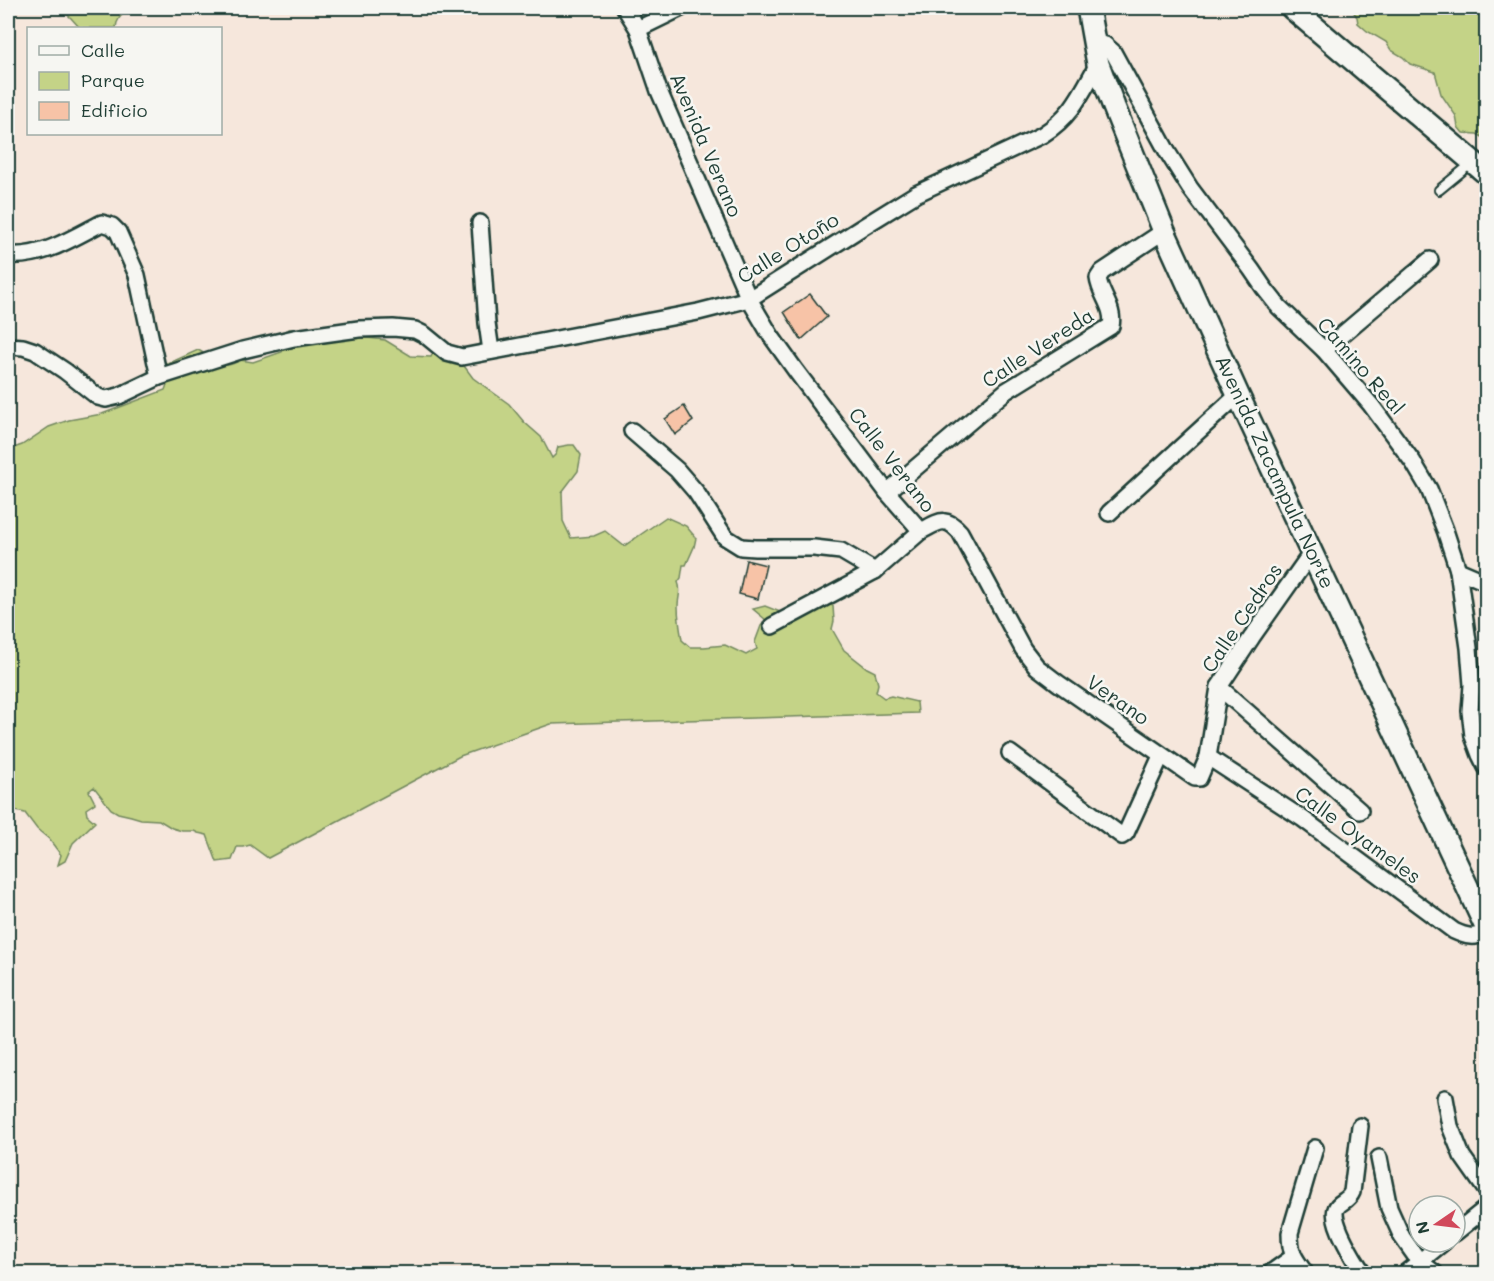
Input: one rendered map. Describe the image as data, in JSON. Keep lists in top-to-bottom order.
{
  "streets": {
    "main road": ["Avenida Zacampula Norte"],
    "street": [
      "Avenida Verano",
      "Calle Otoño",
      "Calle Vereda",
      "Camino Real",
      "Calle Verano",
      "Calle Cedros",
      "Verano",
      "Calle Oyameles"
    ]
  },
  "crossings": [
    ["Avenida Verano", "Calle Otoño"],
    ["Avenida Verano", "Calle Verano"],
    ["Calle Otoño", "Calle Verano"],
    ["Calle Otoño", "Avenida Zacampula Norte"],
    ["Calle Vereda", "Calle Verano"],
    ["Calle Vereda", "Avenida Zacampula Norte"],
    ["Camino Real", "Avenida Zacampula Norte"],
    ["Calle Verano", "Verano"],
    ["Avenida Zacampula Norte", "Calle Cedros"],
    ["Calle Cedros", "Verano"],
    ["Calle Cedros", "Calle Oyameles"]
  ],
  "legend": ["Calle", "Parque", "Edificio"],
  "north": "left"
}
